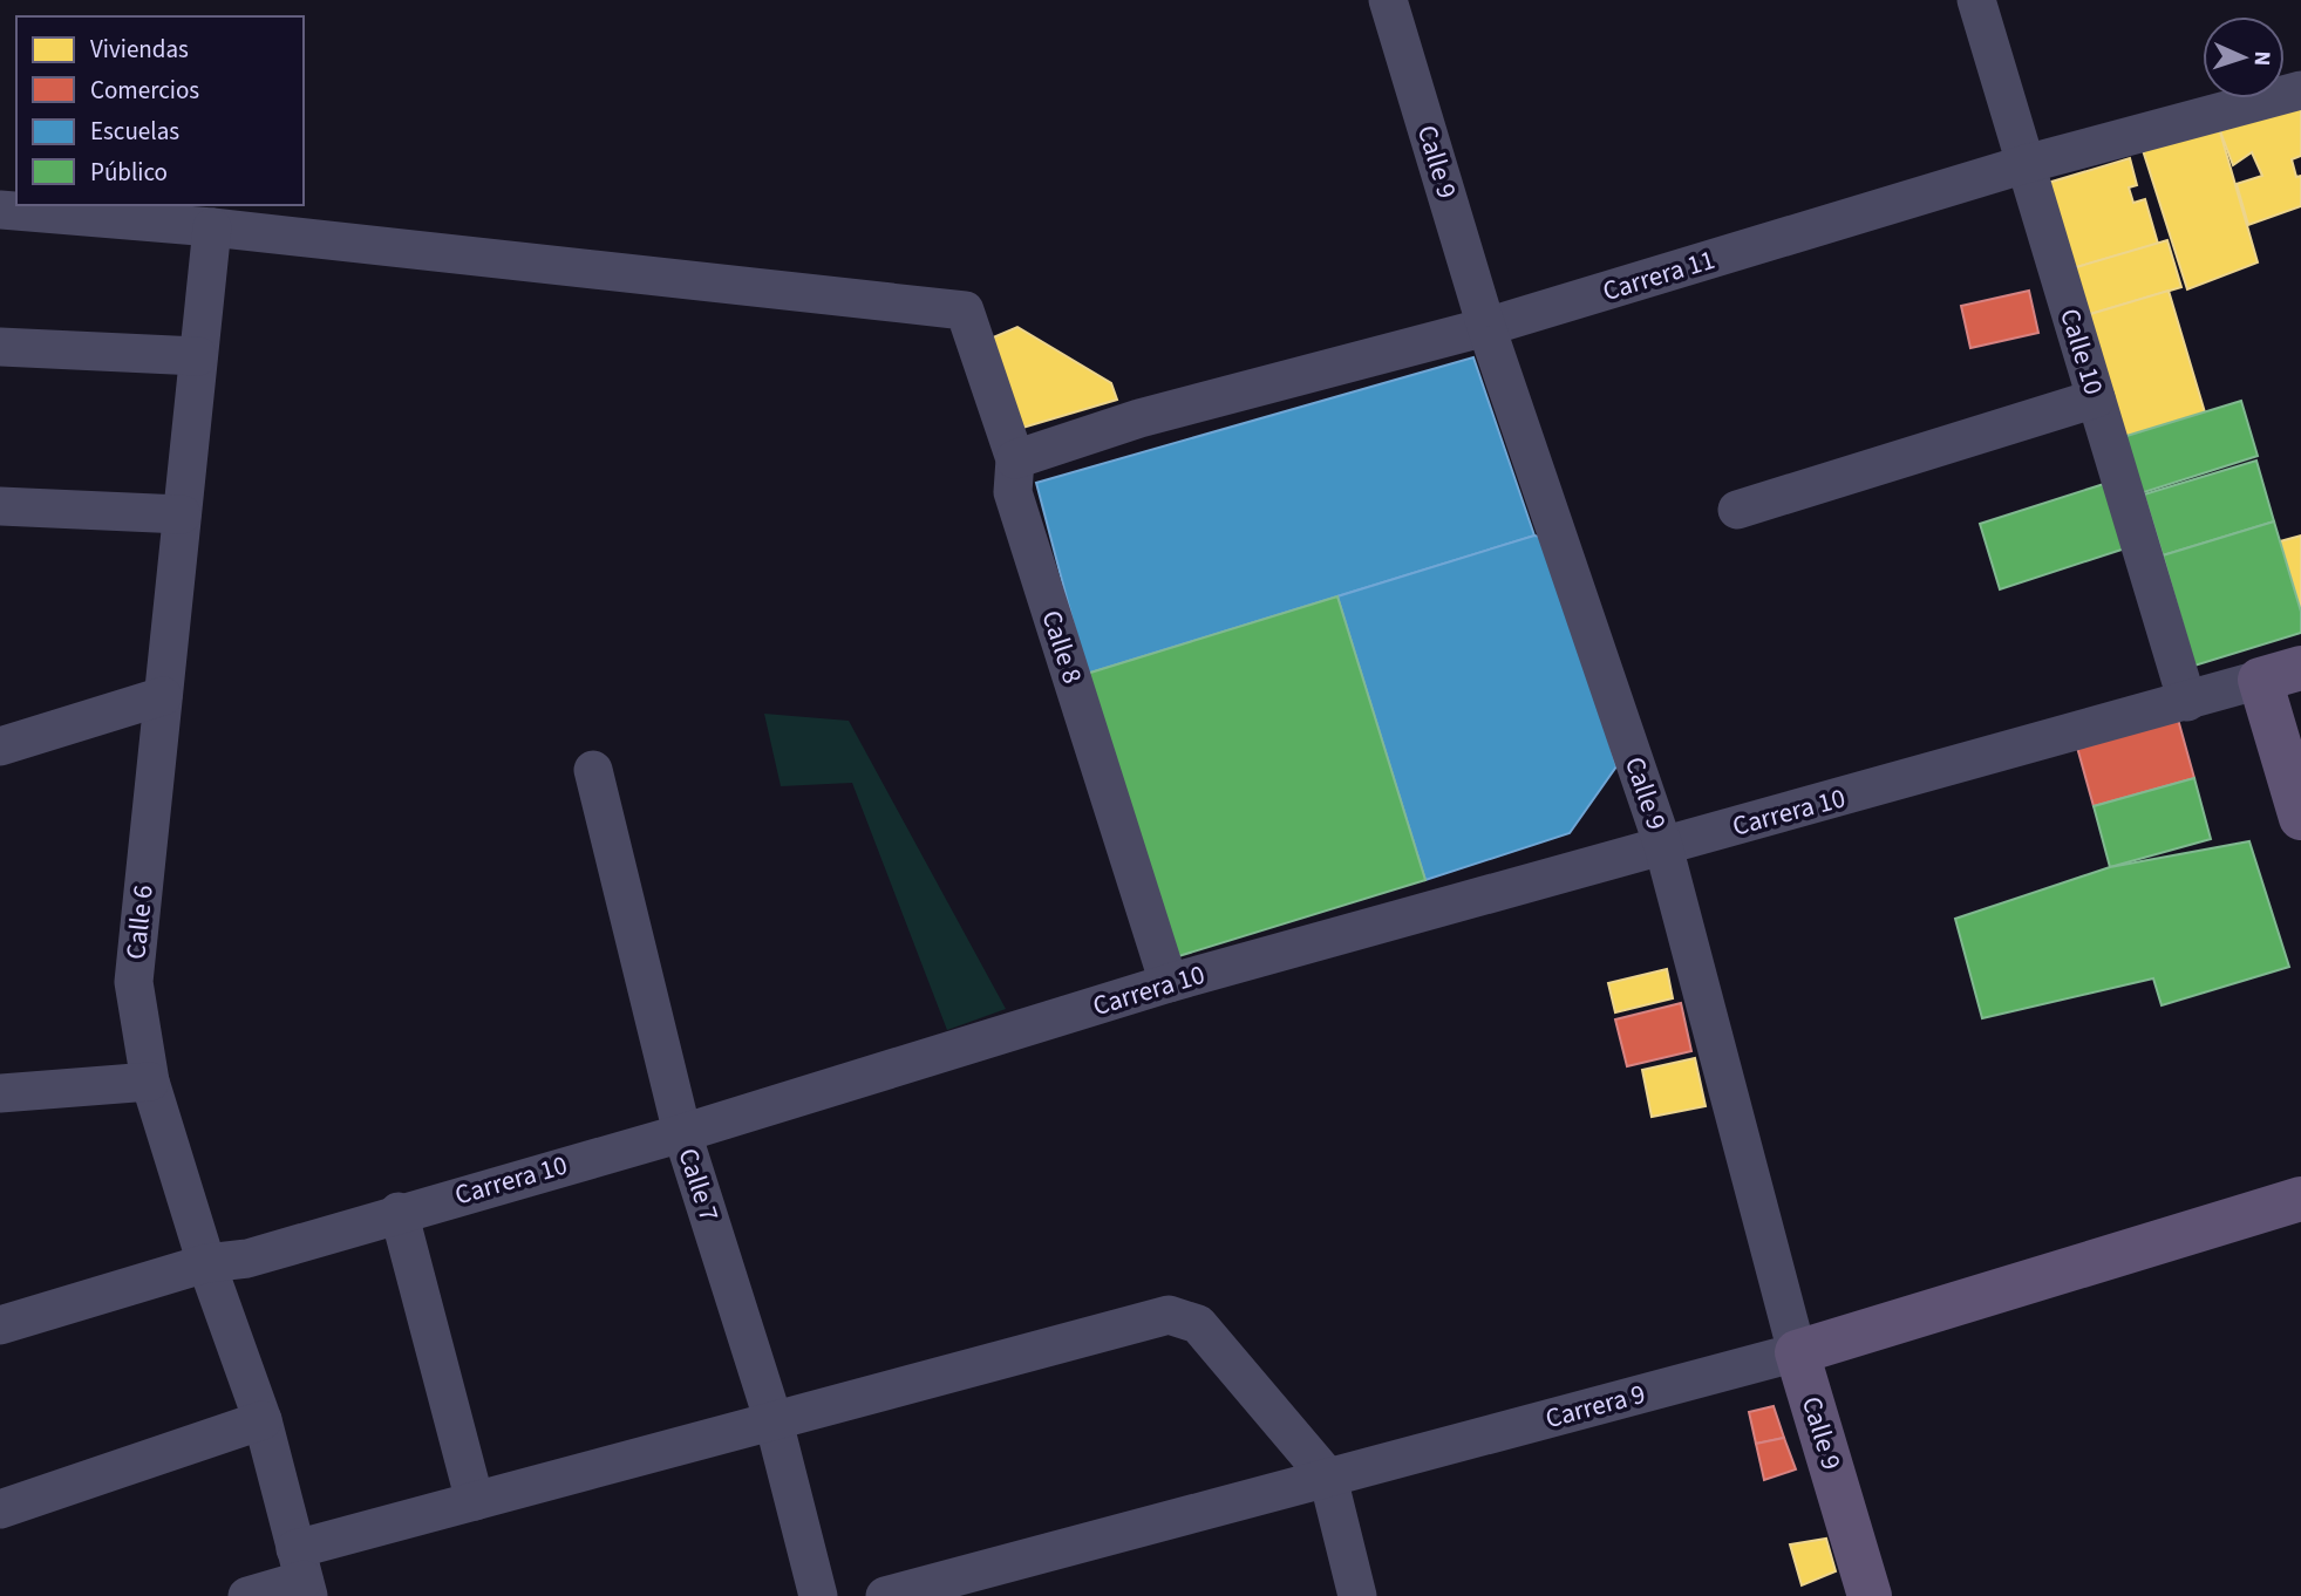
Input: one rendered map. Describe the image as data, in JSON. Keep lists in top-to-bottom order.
{
  "streets": {
    "main road": ["Calle 9", "Carrera 9"],
    "street": [
      "Carrera 11",
      "Calle 10",
      "Calle 8",
      "Carrera 10",
      "Calle 6",
      "Calle 7"
    ]
  },
  "crossings": [
    ["Calle 9", "Carrera 11"],
    ["Calle 9", "Carrera 10"],
    ["Calle 9", "Carrera 9"],
    ["Carrera 11", "Calle 10"],
    ["Carrera 11", "Calle 8"],
    ["Calle 10", "Carrera 10"],
    ["Calle 8", "Carrera 10"],
    ["Calle 8", "Calle 6"],
    ["Carrera 10", "Calle 6"],
    ["Carrera 10", "Calle 7"]
  ],
  "legend": [
    "Viviendas",
    "Comercios",
    "Escuelas",
    "Público"
  ],
  "north": "right"
}
